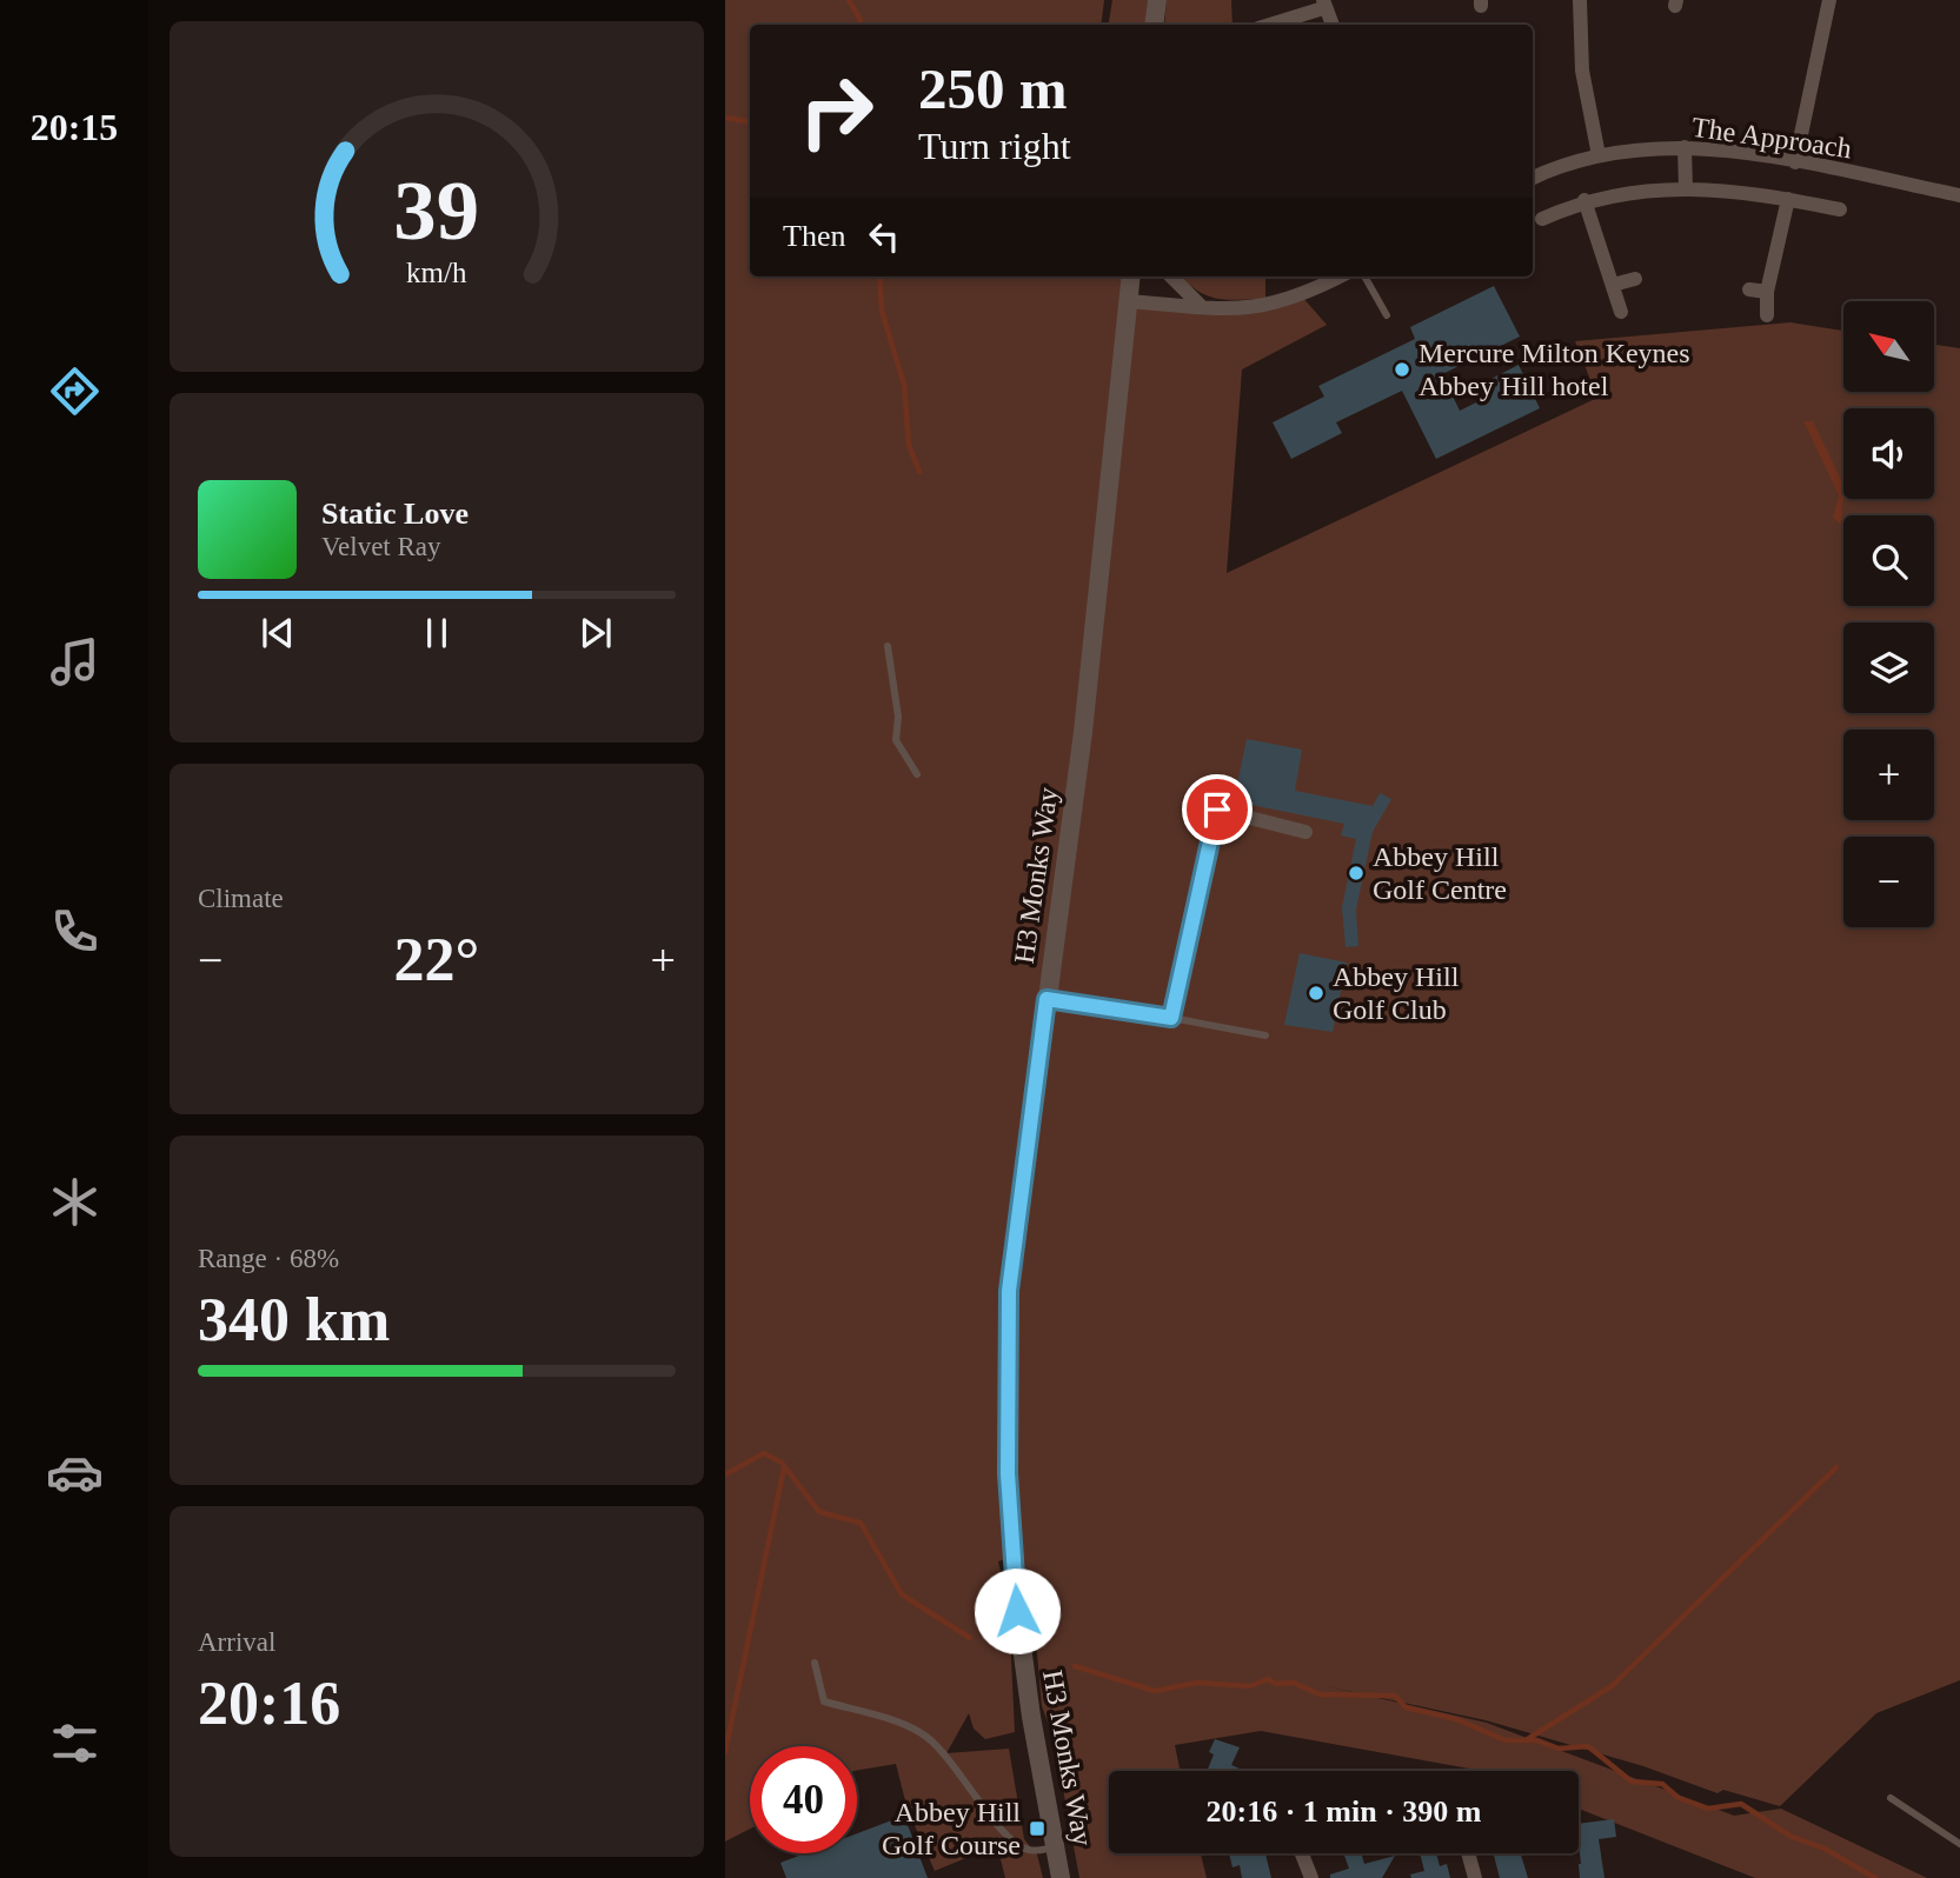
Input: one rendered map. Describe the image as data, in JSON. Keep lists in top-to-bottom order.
{
  "streets": {
    "street": ["The Approach", "H3 Monks Way"]
  },
  "places": {
    "other": ["Mercure Milton Keynes Abbey Hill hotel", "Abbey Hill Golf Centre", "Abbey Hill Golf Club"],
    "transit": ["Abbey Hill Golf Course"]
  },
  "north": "top left",
  "page": {
    "tabs": "20:15",
    "turn": ["250 m", "Turn right"],
    "then": "Then",
    "map_buttons": ["+", "−"],
    "song": ["Static Love", "Velvet Ray"],
    "tile": [
      "Climate",
      ["Range · 68%", "340 km"],
      ["Arrival", "20:16"]
    ],
    "heat": ["−", "22°", "+"],
    "limit": "40",
    "trip": "20:16 · 1 min · 390 m",
    "gauge": ["39", "km/h"]
  }
}
